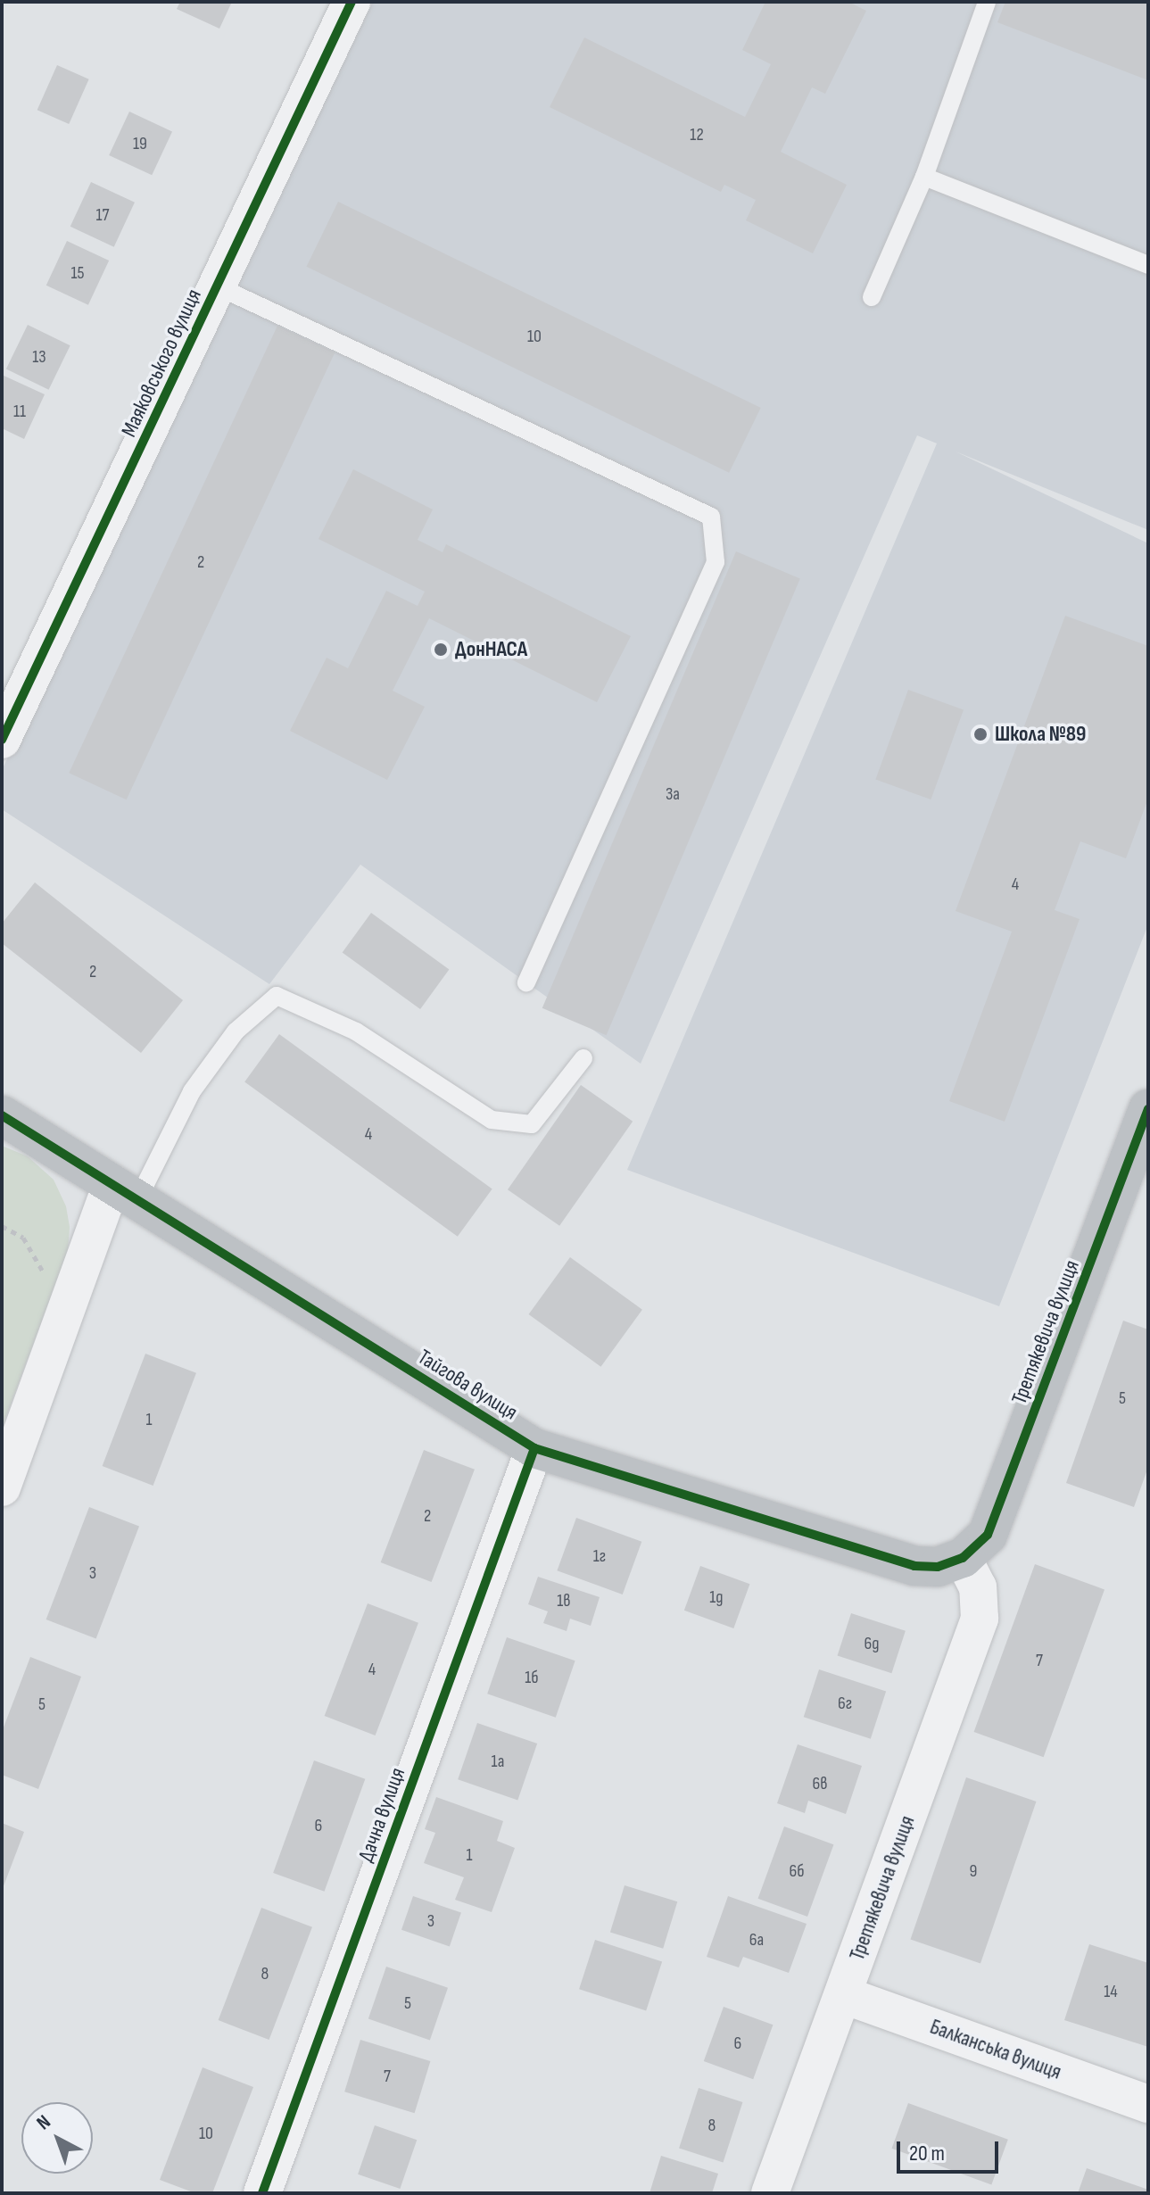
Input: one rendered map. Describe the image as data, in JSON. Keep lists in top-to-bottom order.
{
  "streets": {
    "street": [
      "Маяковського вулиця",
      "Третякевича вулиця",
      "Тайгова вулиця",
      "Дачна вулиця",
      "Балканська вулиця"
    ]
  },
  "crossings": [
    ["Третякевича вулиця", "Тайгова вулиця"],
    ["Третякевича вулиця", "Балканська вулиця"],
    ["Тайгова вулиця", "Дачна вулиця"]
  ],
  "places": ["ДонНАСА", "Школа №89"],
  "house_numbers": [
    "12",
    "19",
    "17",
    "15",
    "10",
    "13",
    "11",
    "2",
    "3а",
    "4",
    "2",
    "4",
    "5",
    "1",
    "2",
    "1г",
    "3",
    "1д",
    "1в",
    "6д",
    "7",
    "4",
    "1б",
    "6г",
    "5",
    "1а",
    "6в",
    "6",
    "1",
    "6б",
    "9",
    "3",
    "6а",
    "8",
    "14",
    "5",
    "6",
    "7",
    "8",
    "10"
  ],
  "scale_bar": "20 m",
  "north": "top left"
}
